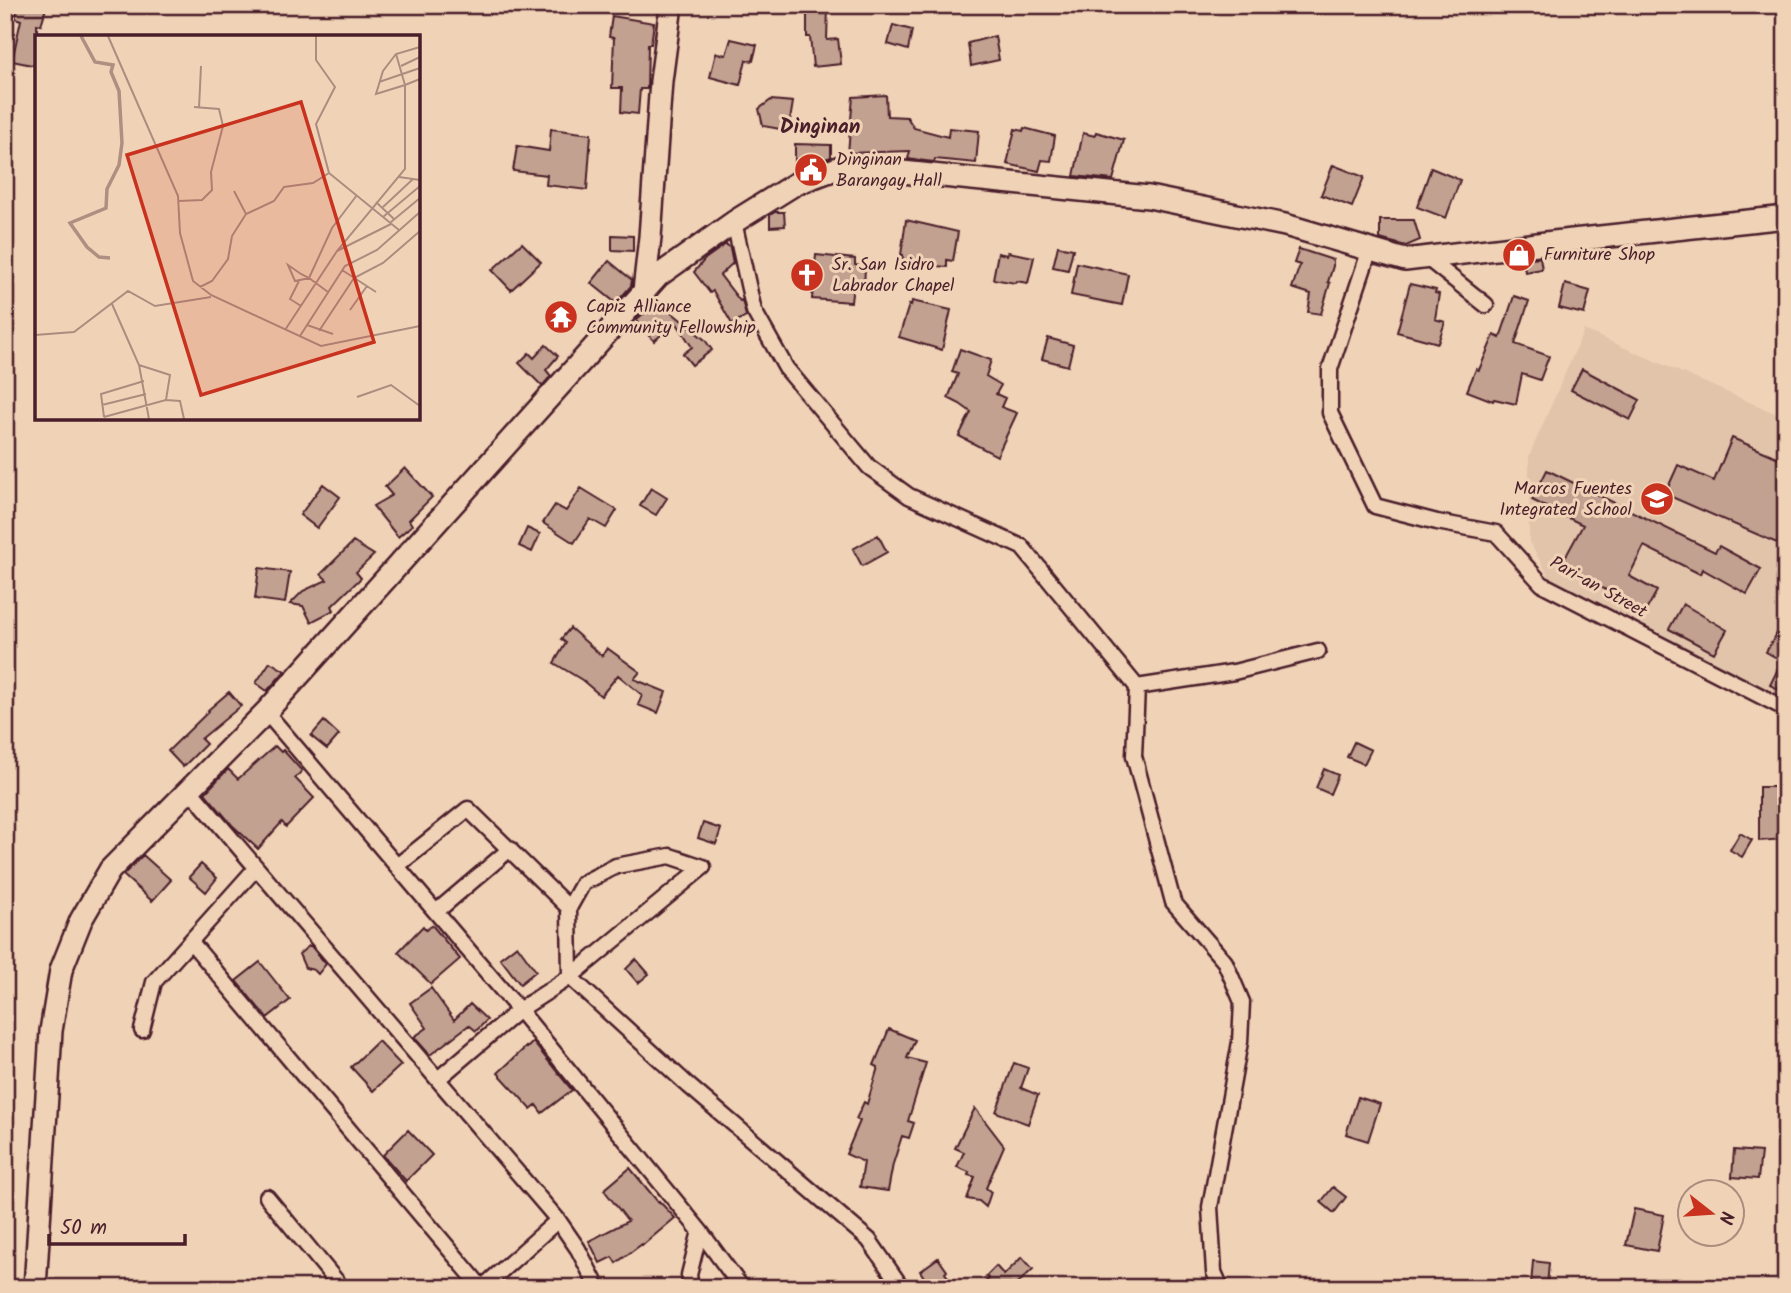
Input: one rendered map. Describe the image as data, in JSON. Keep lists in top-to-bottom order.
{
  "streets": {
    "street": ["Pari-an Street"]
  },
  "districts": ["Dinginan"],
  "places": {
    "public building": ["Dinginan Barangay Hall"],
    "shop": ["Furniture Shop"],
    "church": ["Sr. San Isidro Labrador Chapel"],
    "temple": ["Capiz Alliance Community Fellowship"],
    "school or university": ["Marcos Fuentes Integrated School"]
  },
  "scale_bar": "50 m",
  "north": "right"
}
